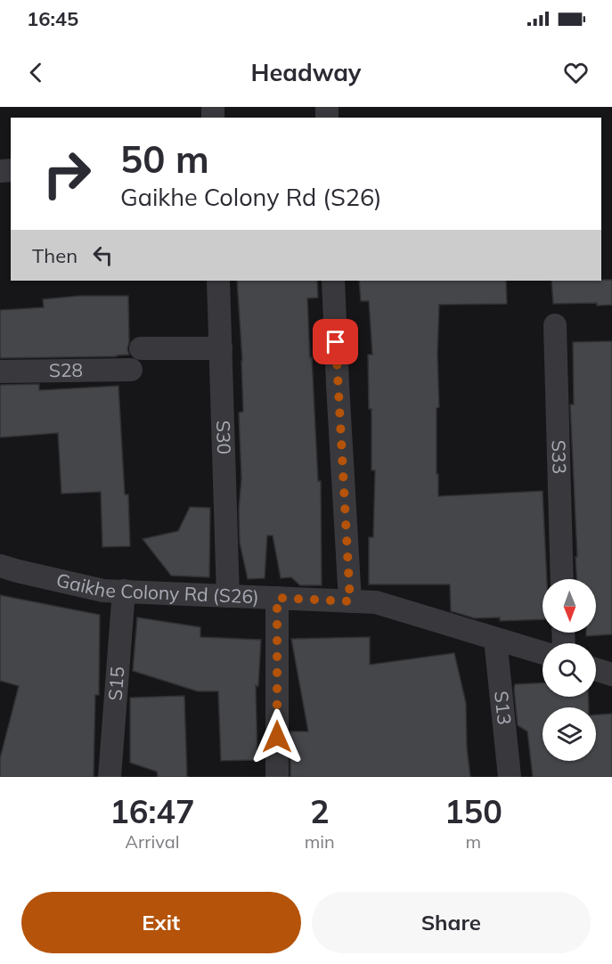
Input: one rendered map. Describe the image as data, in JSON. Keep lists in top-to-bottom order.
{
  "streets": {
    "street": [
      "S28",
      "S30",
      "S33",
      "Gaikhe Colony Rd (S26)",
      "S15",
      "S13"
    ]
  },
  "crossings": [
    ["S30", "Gaikhe Colony Rd (S26)"],
    ["Gaikhe Colony Rd (S26)", "S15"],
    ["Gaikhe Colony Rd (S26)", "S13"]
  ],
  "north": "bottom",
  "page": {
    "status": "16:45",
    "header": "Headway",
    "turn": ["50 m", "Gaikhe Colony Rd (S26)"],
    "then": "Then",
    "eta": [
      "16:47",
      "Arrival",
      "2",
      "min",
      "150",
      "m"
    ],
    "buttons": ["Exit", "Share"]
  }
}
